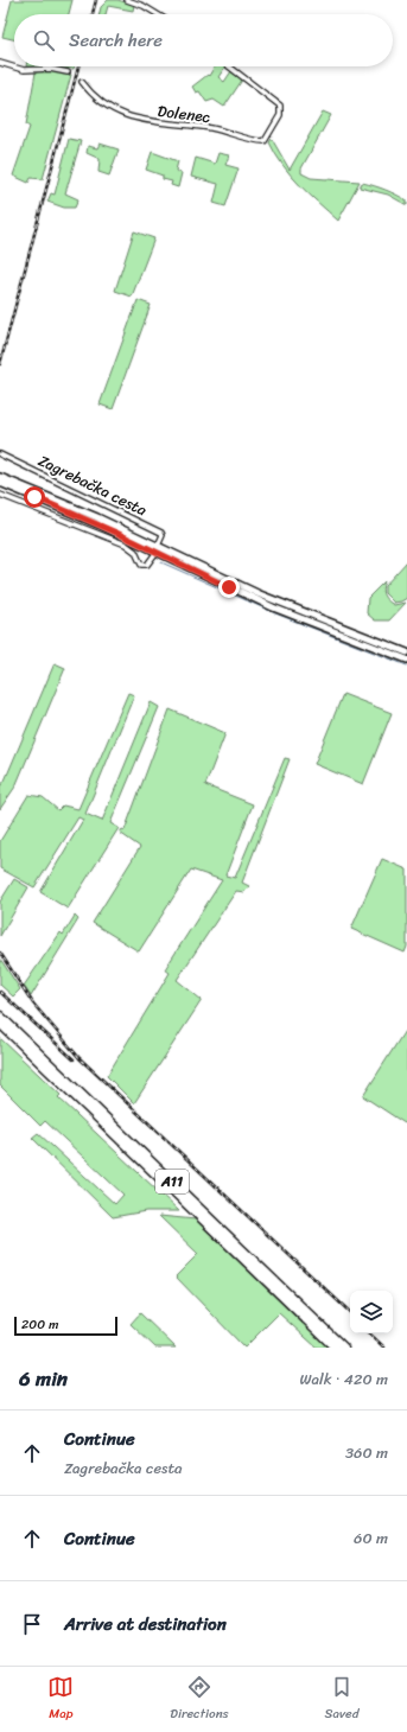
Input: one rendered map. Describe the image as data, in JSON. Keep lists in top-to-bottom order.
{
  "streets": {
    "highway": ["A11"],
    "main road": ["Zagrebačka cesta"],
    "street": ["Dolenec"]
  },
  "scale_bar": "200 m",
  "page": {
    "search": "Search here",
    "scale": "200 m",
    "heading": ["6 min", "Walk · 420 m"],
    "list": [
      ["Continue", "Zagrebačka cesta", "360 m"],
      ["Continue", "60 m"],
      "Arrive at destination"
    ],
    "nav": ["Map", "Directions", "Saved"]
  }
}
